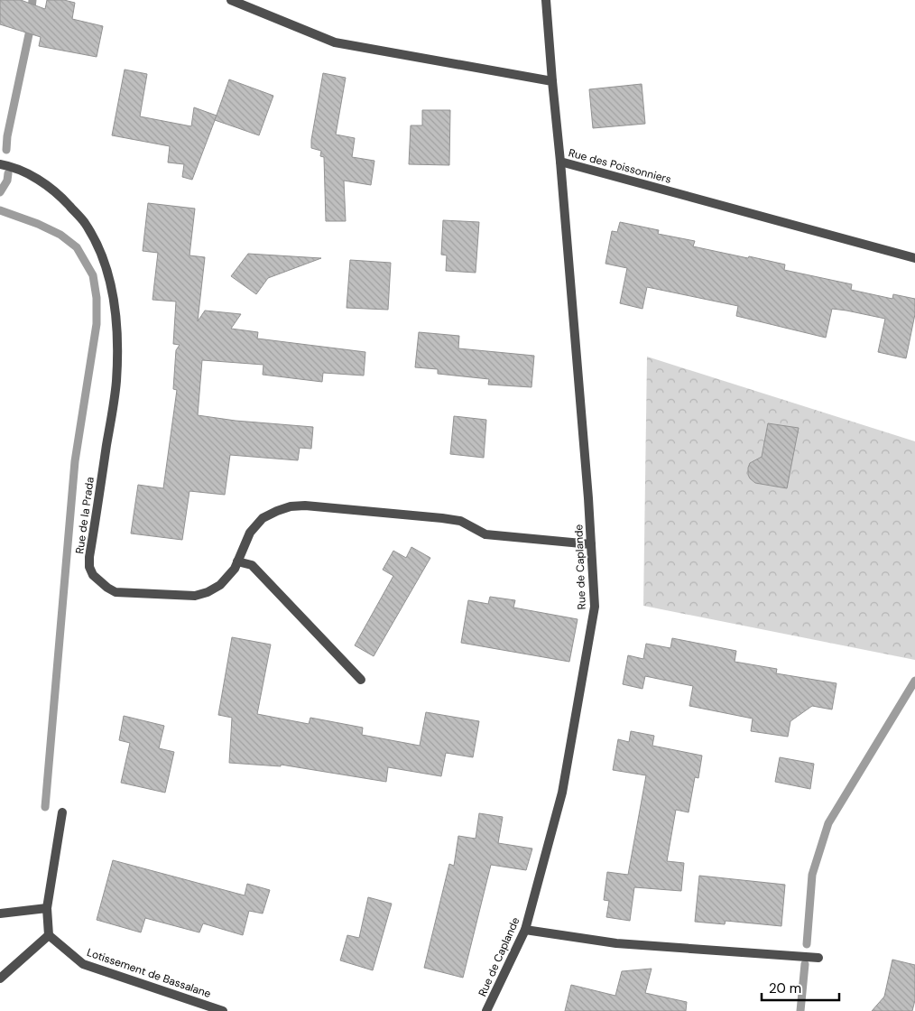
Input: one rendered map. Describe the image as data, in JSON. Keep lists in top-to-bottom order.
{
  "streets": {
    "street": [
      "Rue des Poissonniers",
      "Rue de la Prada",
      "Rue de Caplande",
      "Lotissement de Bassalane"
    ]
  },
  "crossings": [
    ["Rue des Poissonniers", "Rue de Caplande"],
    ["Rue de la Prada", "Rue de Caplande"]
  ],
  "scale_bar": "20 m"
}
